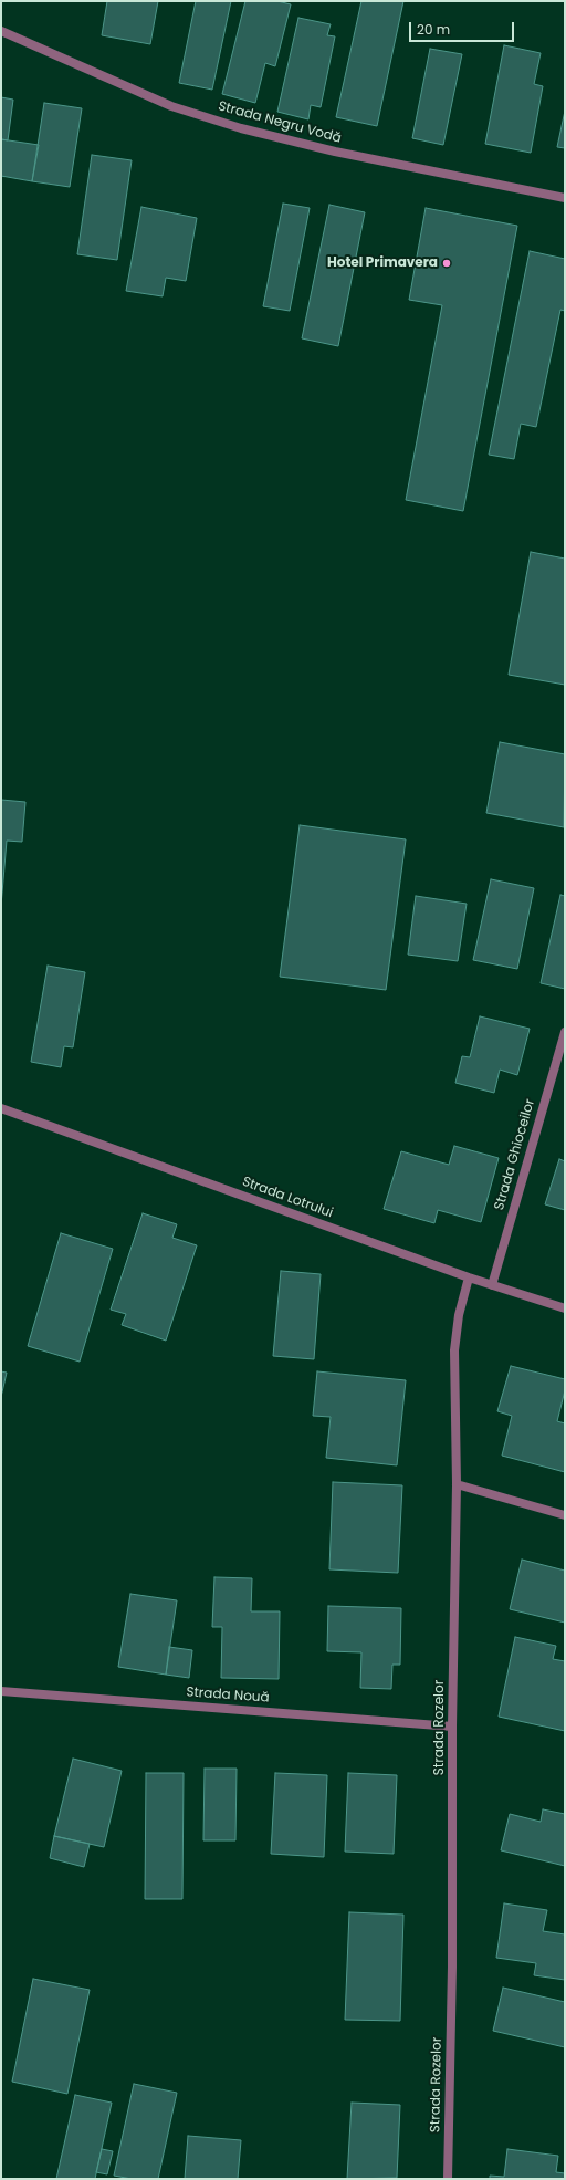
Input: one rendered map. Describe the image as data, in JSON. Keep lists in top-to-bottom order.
{
  "streets": {
    "street": [
      "Strada Negru Vodă",
      "Strada Ghioceilor",
      "Strada Lotrului",
      "Strada Nouă",
      "Strada Rozelor"
    ]
  },
  "crossings": [
    ["Strada Ghioceilor", "Strada Lotrului"],
    ["Strada Lotrului", "Strada Rozelor"],
    ["Strada Nouă", "Strada Rozelor"]
  ],
  "places": ["Hotel Primavera"],
  "scale_bar": "20 m"
}
